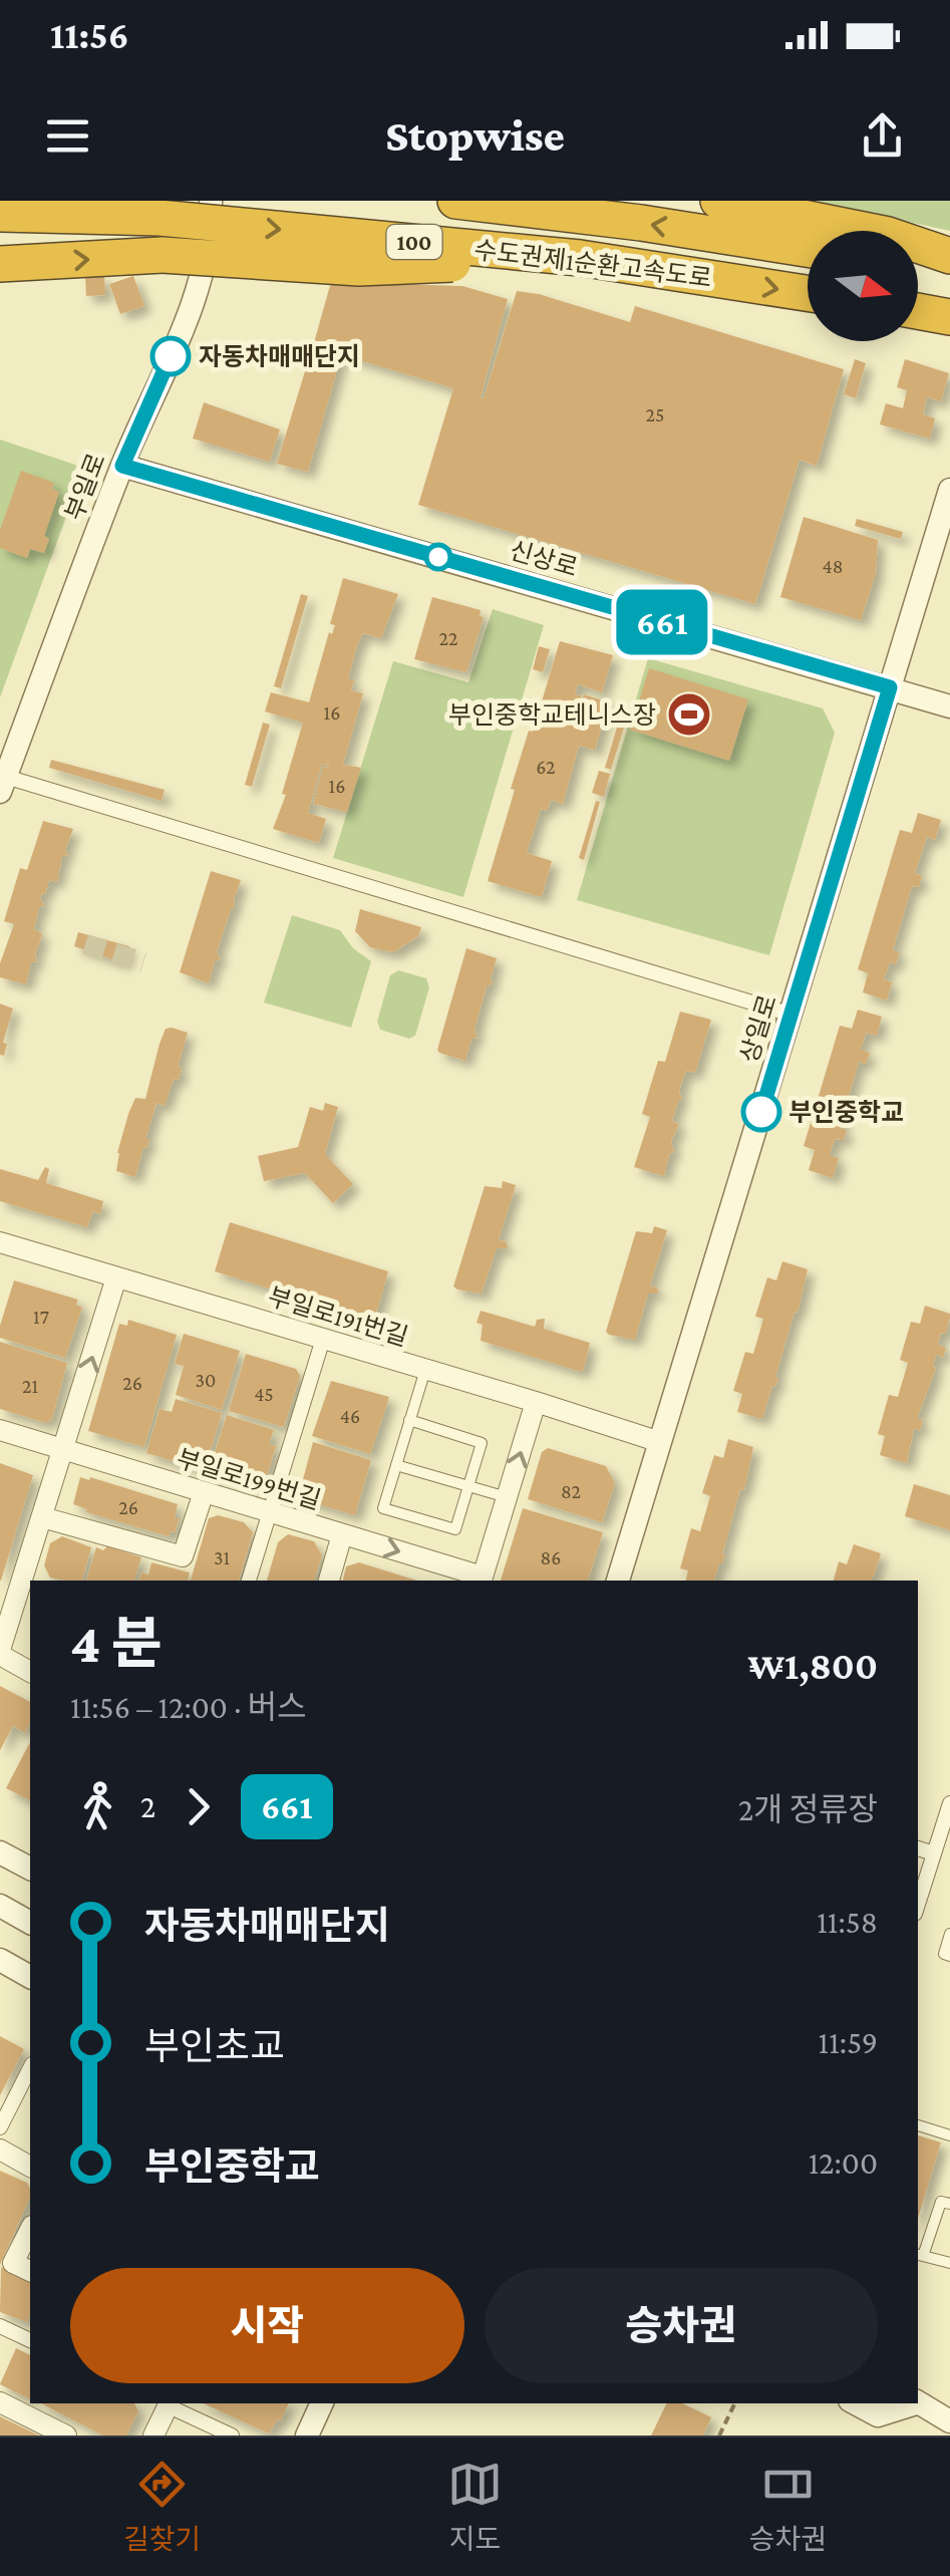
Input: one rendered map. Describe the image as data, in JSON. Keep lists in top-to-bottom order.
{
  "streets": {
    "highway": ["100", "수도권제1순환고속도로"],
    "street": [
      "부일로",
      "신상로",
      "상일로",
      "부일로191번길",
      "부일로199번길"
    ]
  },
  "crossings": [
    ["부일로", "신상로"],
    ["신상로", "상일로"],
    ["상일로", "부일로191번길"]
  ],
  "places": {
    "other": ["자동차매매단지", "부인중학교"],
    "sports": ["부인중학교테니스장"]
  },
  "lines": ["bus line 661"],
  "house_numbers": [
    "25",
    "48",
    "22",
    "16",
    "62",
    "16",
    "17",
    "30",
    "26",
    "21",
    "45",
    "46",
    "82",
    "26",
    "31",
    "86"
  ],
  "north": "right",
  "page": {
    "status": "11:56",
    "header": "Stopwise",
    "on_map": "661",
    "heading": ["4 분", "11:56 – 12:00 · 버스", "₩1,800"],
    "legs": ["2", "661", "2개 정류장"],
    "list": [
      {
        "name": "자동차매매단지",
        "value": "11:58"
      },
      {
        "name": "부인초교",
        "value": "11:59"
      },
      {
        "name": "부인중학교",
        "value": "12:00"
      }
    ],
    "buttons": ["시작", "승차권"],
    "tabs": ["길찾기", "지도", "승차권"]
  }
}
